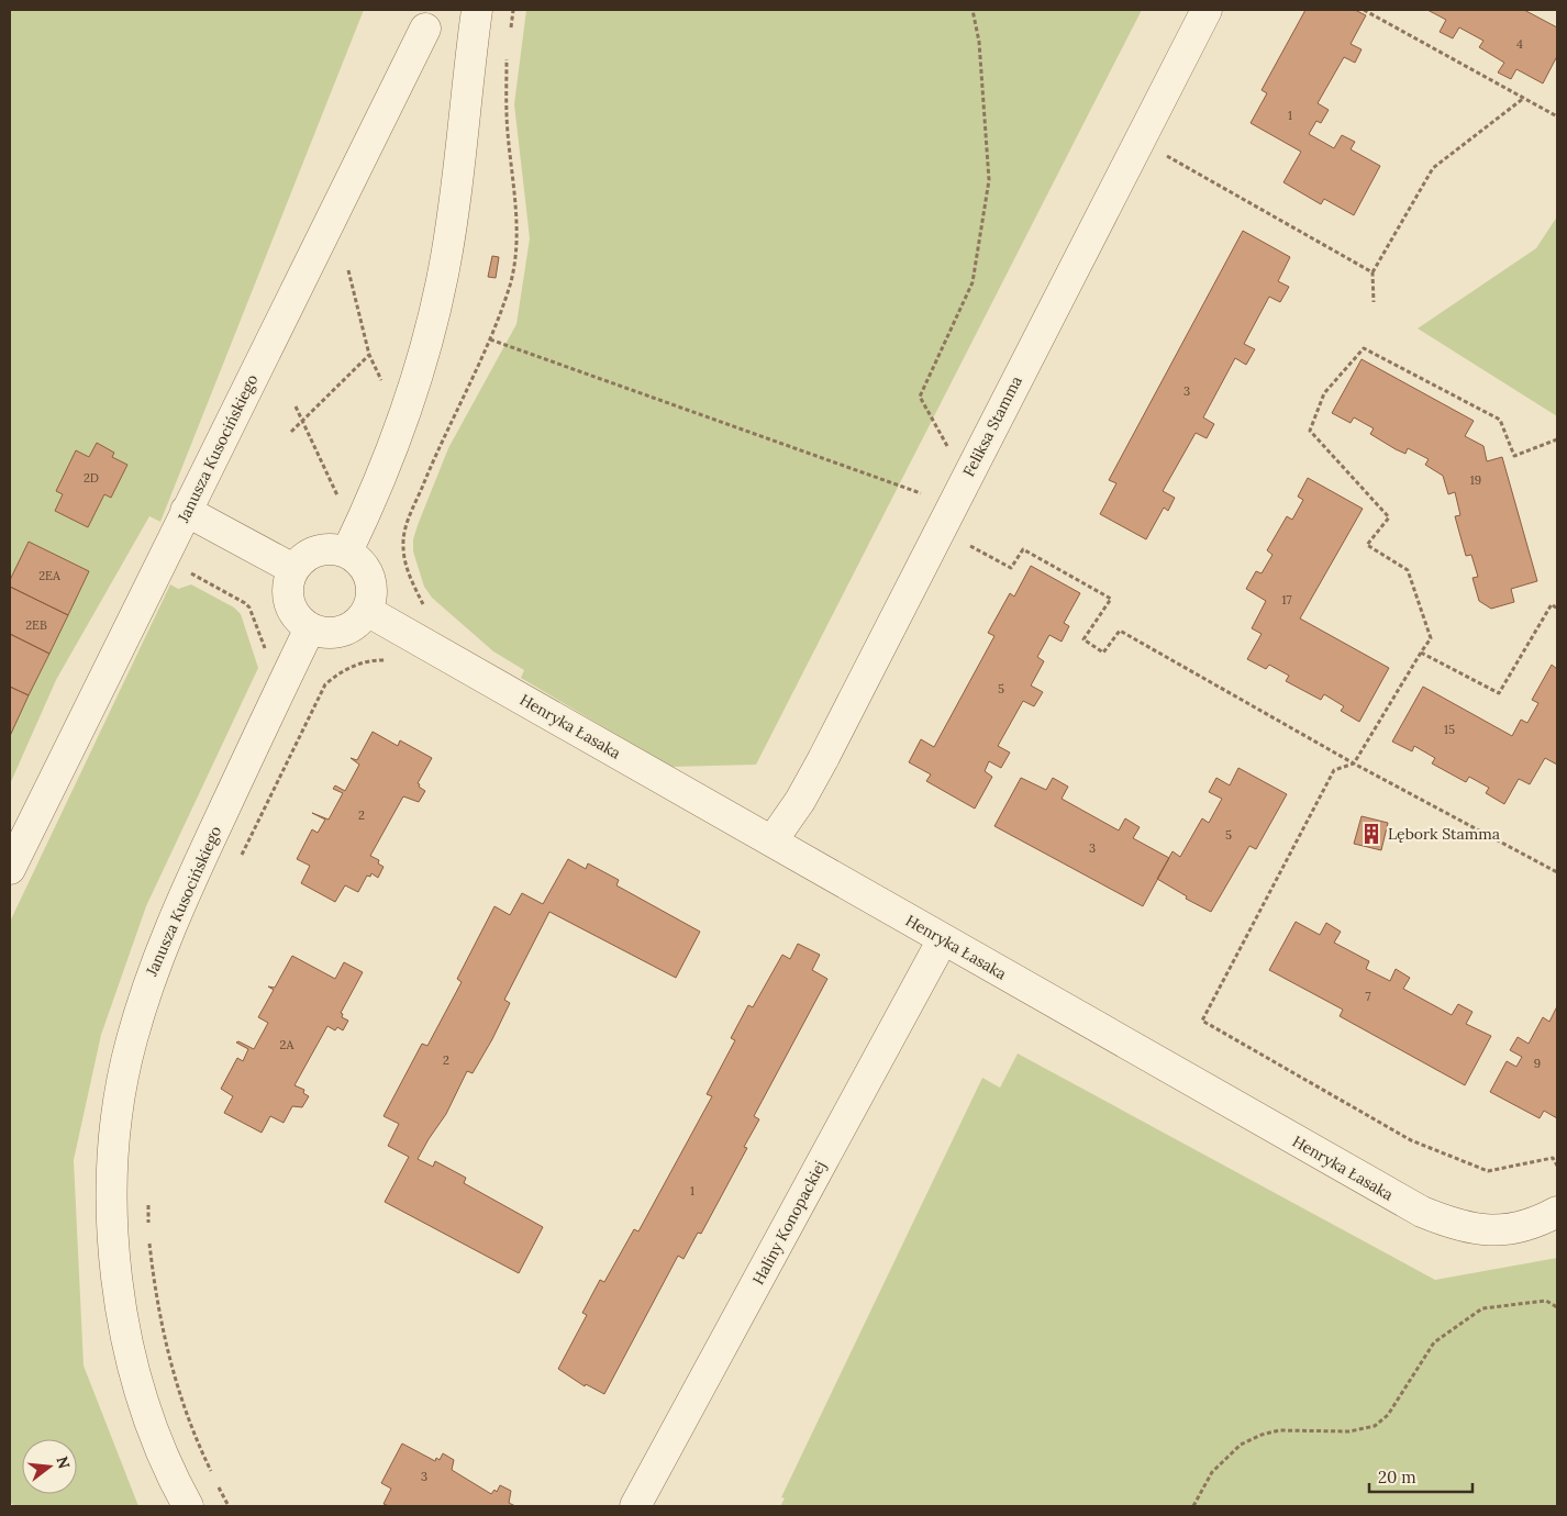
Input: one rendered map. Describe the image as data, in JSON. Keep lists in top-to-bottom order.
{
  "streets": {
    "street": [
      "Feliksa Stamma",
      "Janusza Kusocińskiego",
      "Henryka Łasaka",
      "Haliny Konopackiej"
    ]
  },
  "crossings": [
    ["Feliksa Stamma", "Henryka Łasaka"],
    ["Janusza Kusocińskiego", "Henryka Łasaka"],
    ["Henryka Łasaka", "Haliny Konopackiej"]
  ],
  "places": {
    "building": ["Lębork Stamma"]
  },
  "house_numbers": [
    "4",
    "1",
    "3",
    "2D",
    "19",
    "2EA",
    "17",
    "2EB",
    "5",
    "15",
    "2",
    "5",
    "3",
    "7",
    "2A",
    "2",
    "9",
    "1",
    "3"
  ],
  "scale_bar": "20 m",
  "north": "right"
}
